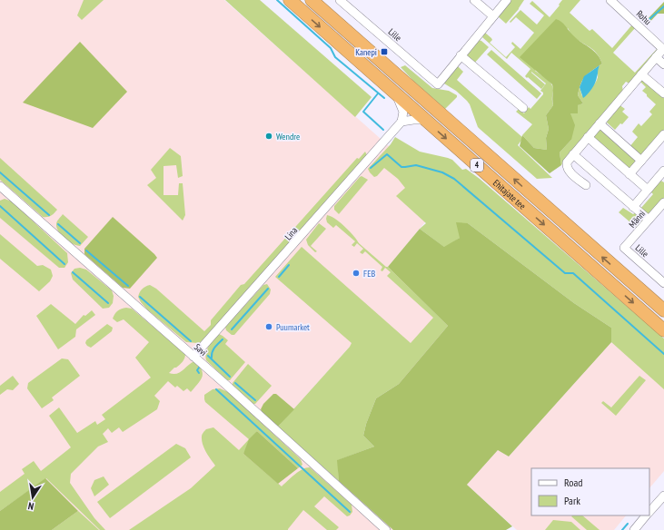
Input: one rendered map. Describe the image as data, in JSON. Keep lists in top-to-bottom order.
{
  "streets": {
    "highway": ["4", "Ehitajate tee"],
    "street": [
      "Rohu",
      "Lille",
      "Männi",
      "Lina",
      "Savi"
    ]
  },
  "crossings": [
    ["Lille", "Männi"],
    ["Lina", "Savi"]
  ],
  "places": {
    "transit": ["Kanepi"],
    "other": ["Wendre", "FEB", "Puumarket"]
  },
  "legend": ["Road", "Park"],
  "north": "bottom"
}
